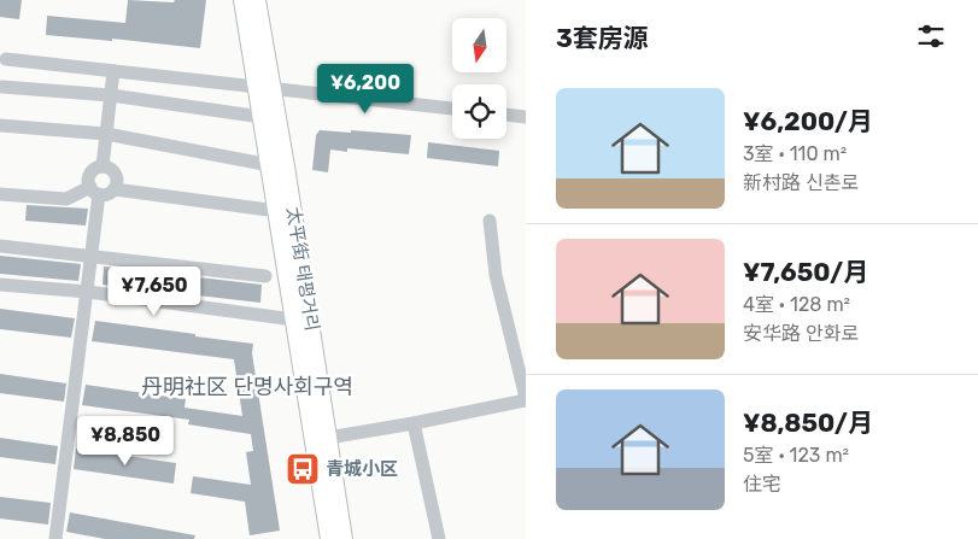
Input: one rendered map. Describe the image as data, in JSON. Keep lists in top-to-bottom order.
{
  "streets": {
    "main road": ["太平街 태평거리"]
  },
  "districts": ["丹明社区 단명사회구역"],
  "places": {
    "bus stop": ["青城小区"]
  },
  "north": "bottom",
  "page": {
    "heading": "3套房源",
    "price": ["¥6,200", "¥7,650", "¥8,850"],
    "list": [
      {
        "name": "¥6,200/月",
        "note": "3室 · 110 m² · 新村路 신촌로"
      },
      {
        "name": "¥7,650/月",
        "note": "4室 · 128 m² · 安华路 안화로"
      },
      {
        "name": "¥8,850/月",
        "note": "5室 · 123 m² · 住宅"
      }
    ]
  }
}
